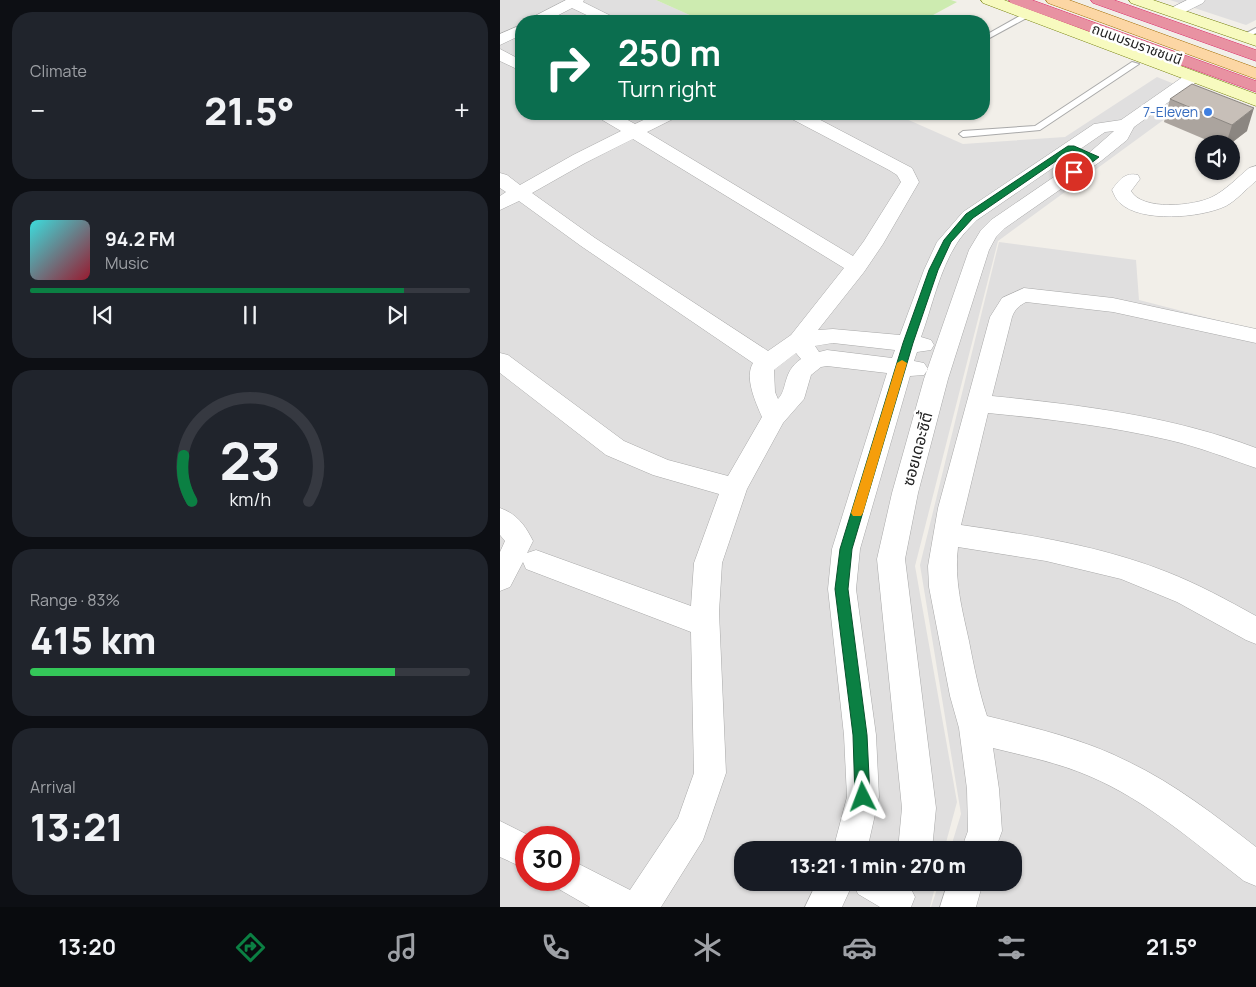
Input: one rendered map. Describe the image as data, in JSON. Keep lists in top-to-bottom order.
{
  "streets": {
    "highway": ["ถนนบรมราชชนนี"],
    "street": ["ซอยเดอะซิตี้"]
  },
  "places": ["7-Eleven"],
  "page": {
    "tile": [
      "Climate",
      ["Range · 83%", "415 km"],
      ["Arrival", "13:21"]
    ],
    "turn": ["250 m", "Turn right"],
    "heat": ["−", "21.5°", "+"],
    "song": ["94.2 FM", "Music"],
    "limit": "30",
    "trip": "13:21 · 1 min · 270 m",
    "tabs": ["13:20", "21.5°"],
    "gauge": ["23", "km/h"]
  }
}
